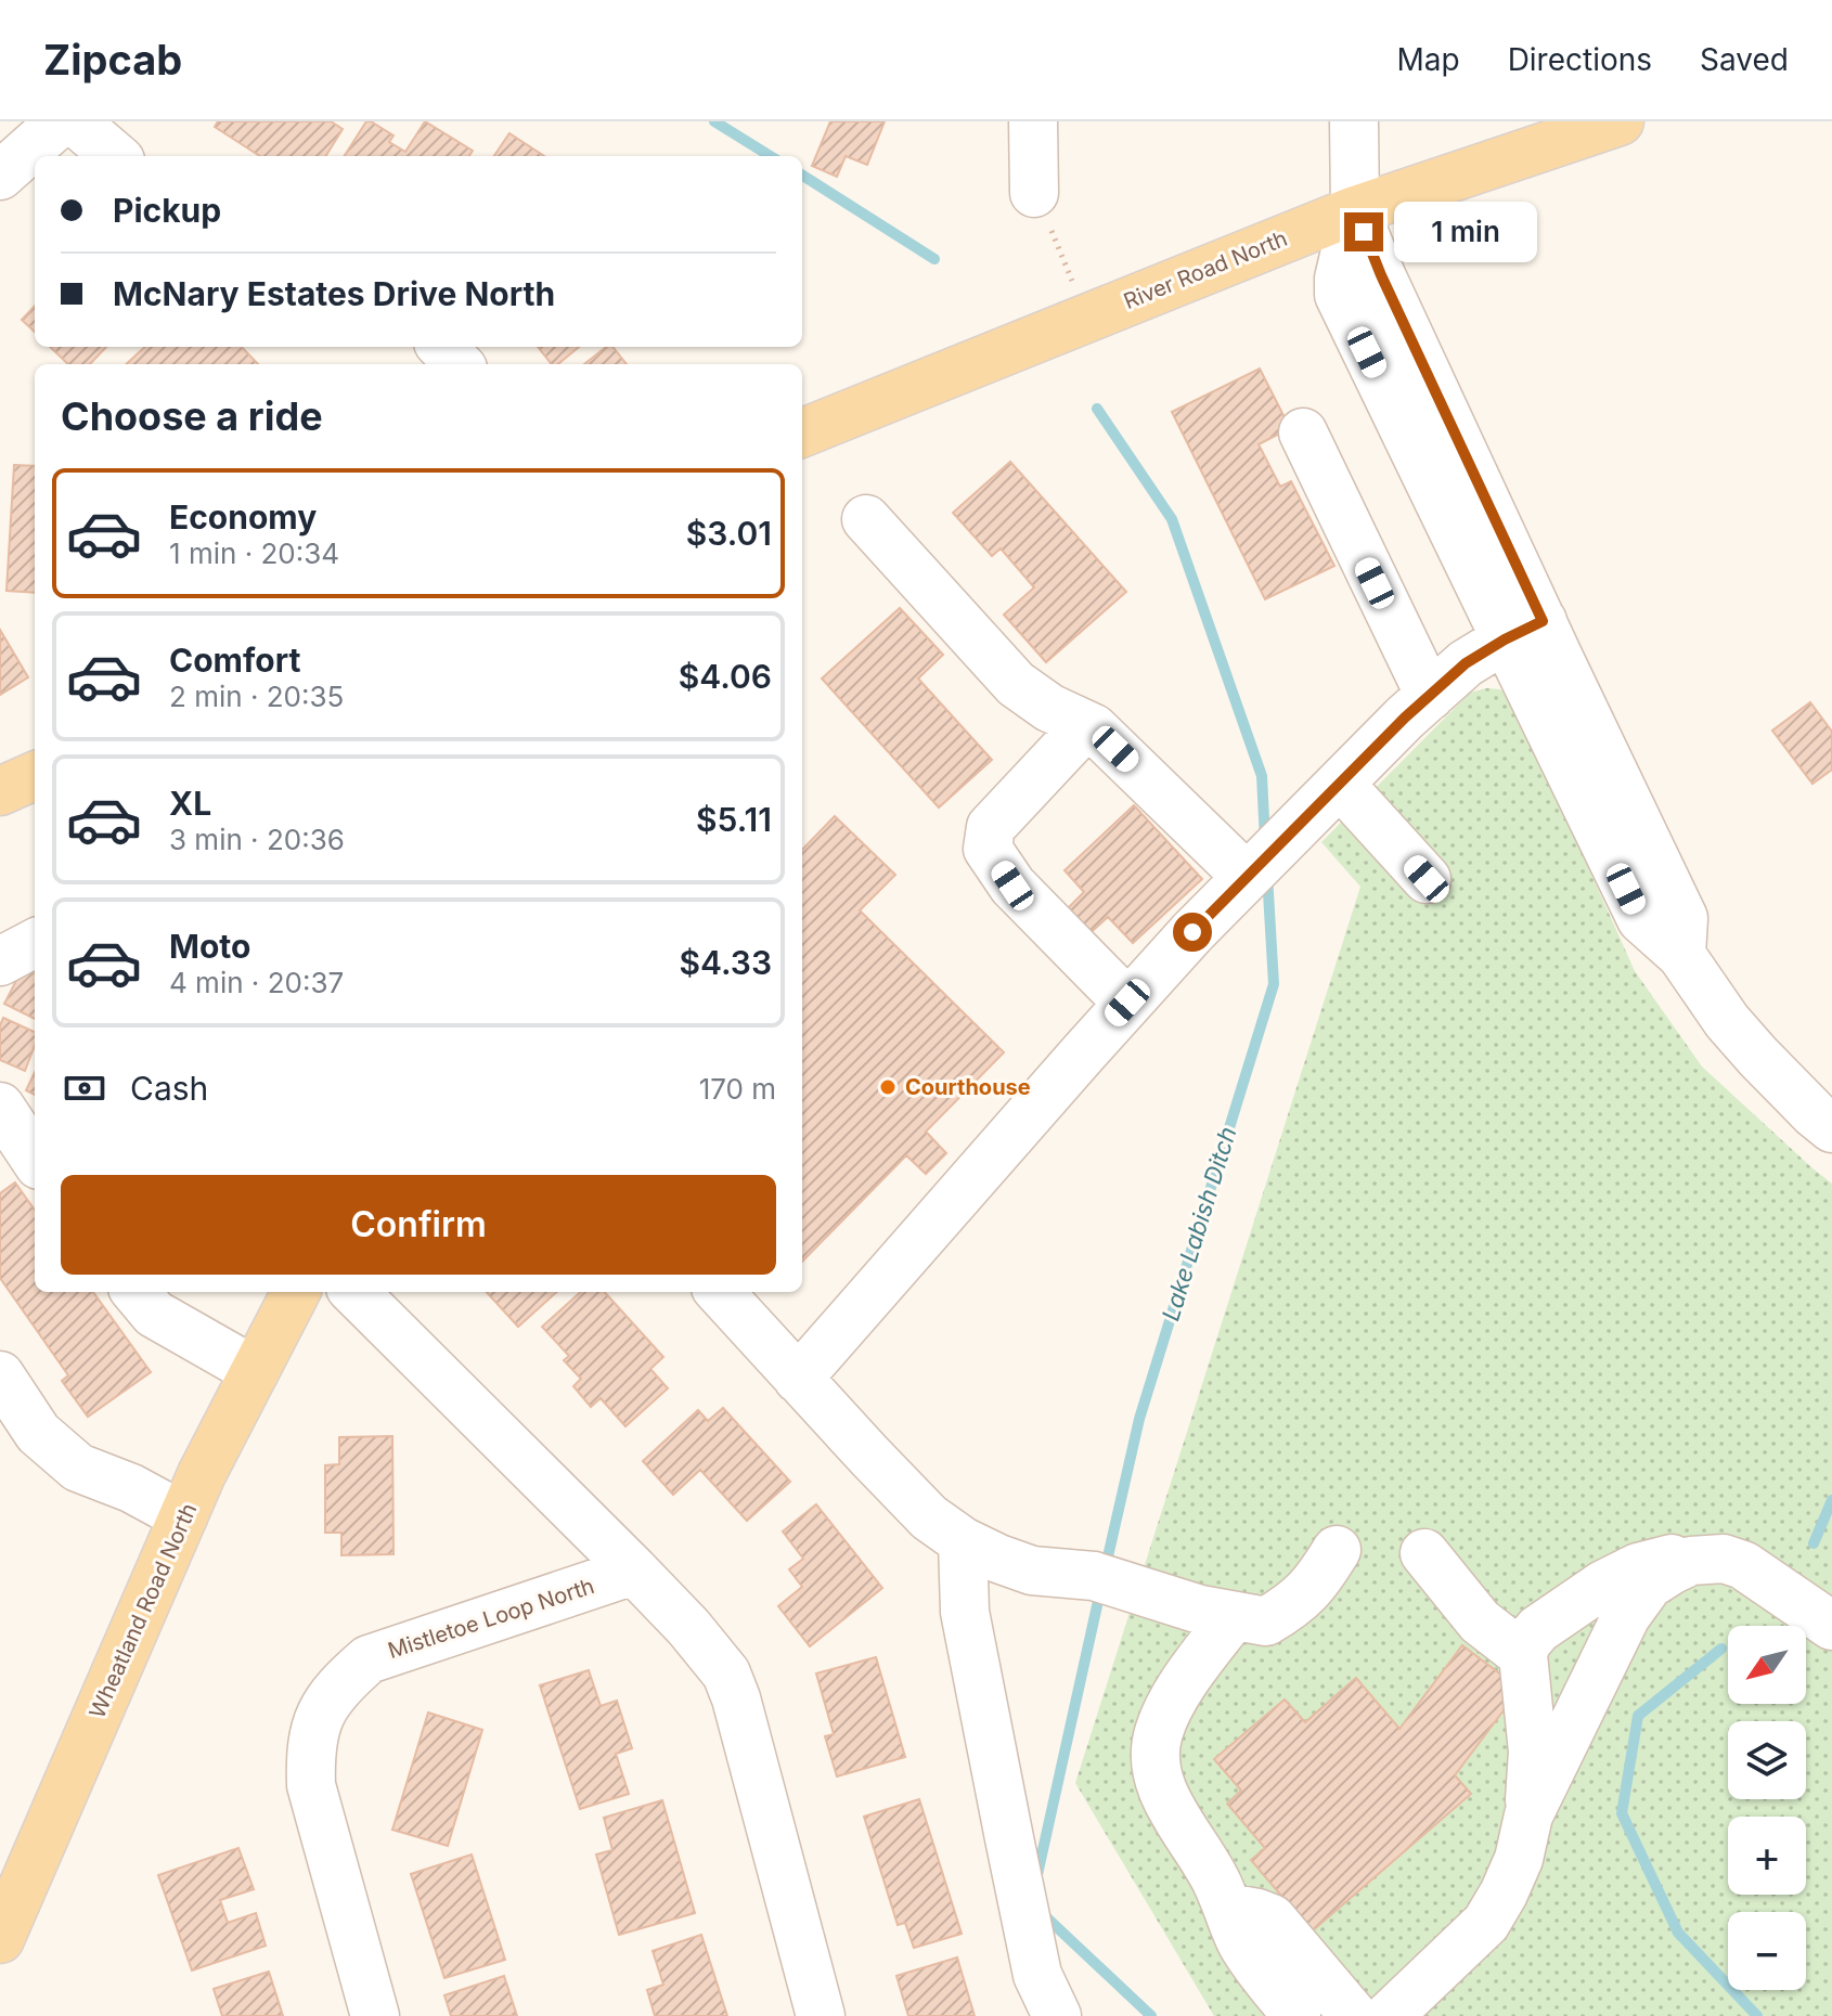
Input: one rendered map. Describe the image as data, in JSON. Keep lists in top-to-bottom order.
{
  "streets": {
    "main road": ["River Road North", "Wheatland Road North"],
    "street": ["Mistletoe Loop North"]
  },
  "water": ["Lake Labish Ditch"],
  "places": ["Courthouse"],
  "north": "bottom left",
  "page": {
    "header": "Zipcab",
    "nav": ["Map", "Directions", "Saved"],
    "banner": ["Pickup", "McNary Estates Drive North"],
    "bubble": "1 min",
    "heading": "Choose a ride",
    "list": [
      {
        "name": "Economy",
        "note": "1 min · 20:34",
        "value": "$3.01"
      },
      {
        "name": "Comfort",
        "note": "2 min · 20:35",
        "value": "$4.06"
      },
      {
        "name": "XL",
        "note": "3 min · 20:36",
        "value": "$5.11"
      },
      {
        "name": "Moto",
        "note": "4 min · 20:37",
        "value": "$4.33"
      }
    ],
    "pay": ["Cash", "170 m"],
    "buttons": "Confirm",
    "map_buttons": ["+", "−"]
  }
}
